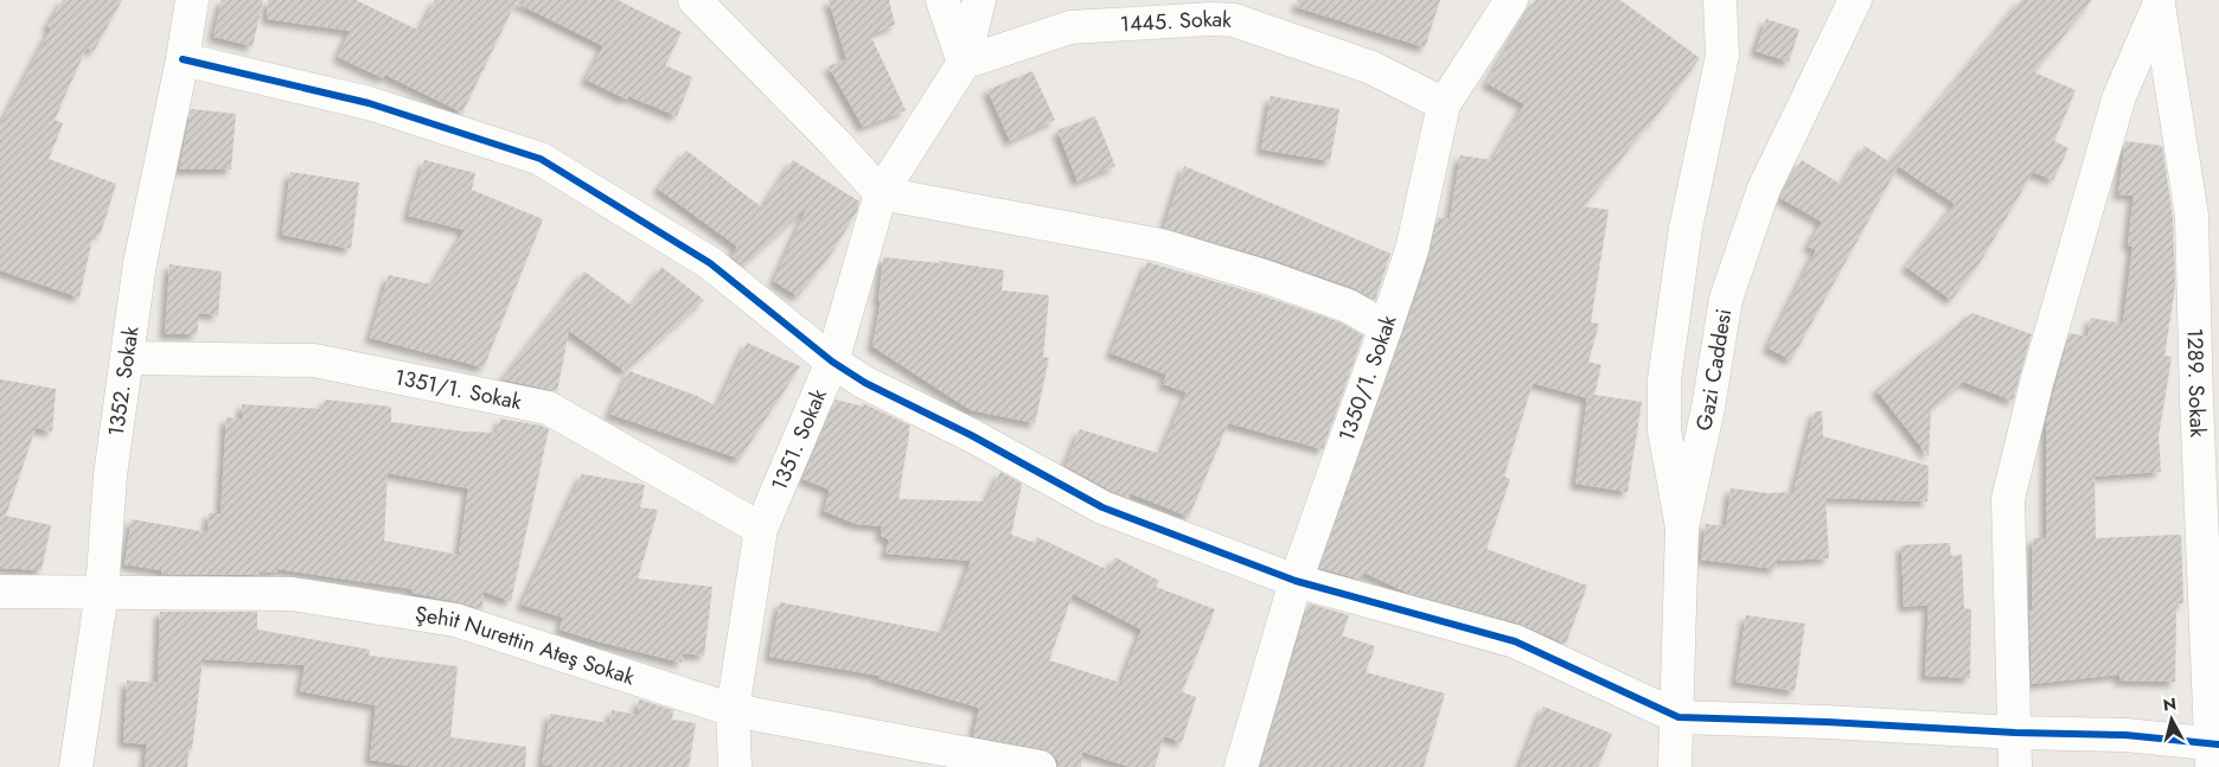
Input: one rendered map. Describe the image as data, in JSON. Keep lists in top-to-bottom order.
{
  "streets": {
    "street": [
      "1445. Sokak",
      "Gazi Caddesi",
      "1350/1. Sokak",
      "1352. Sokak",
      "1289. Sokak",
      "1351/1. Sokak",
      "1351. Sokak",
      "Şehit Nurettin Ateş Sokak"
    ]
  },
  "crossings": [
    ["1445. Sokak", "1350/1. Sokak"],
    ["1445. Sokak", "1351. Sokak"],
    ["1352. Sokak", "1351/1. Sokak"],
    ["1352. Sokak", "Şehit Nurettin Ateş Sokak"],
    ["1351/1. Sokak", "1351. Sokak"],
    ["1351. Sokak", "Şehit Nurettin Ateş Sokak"]
  ],
  "north": "top"
}
